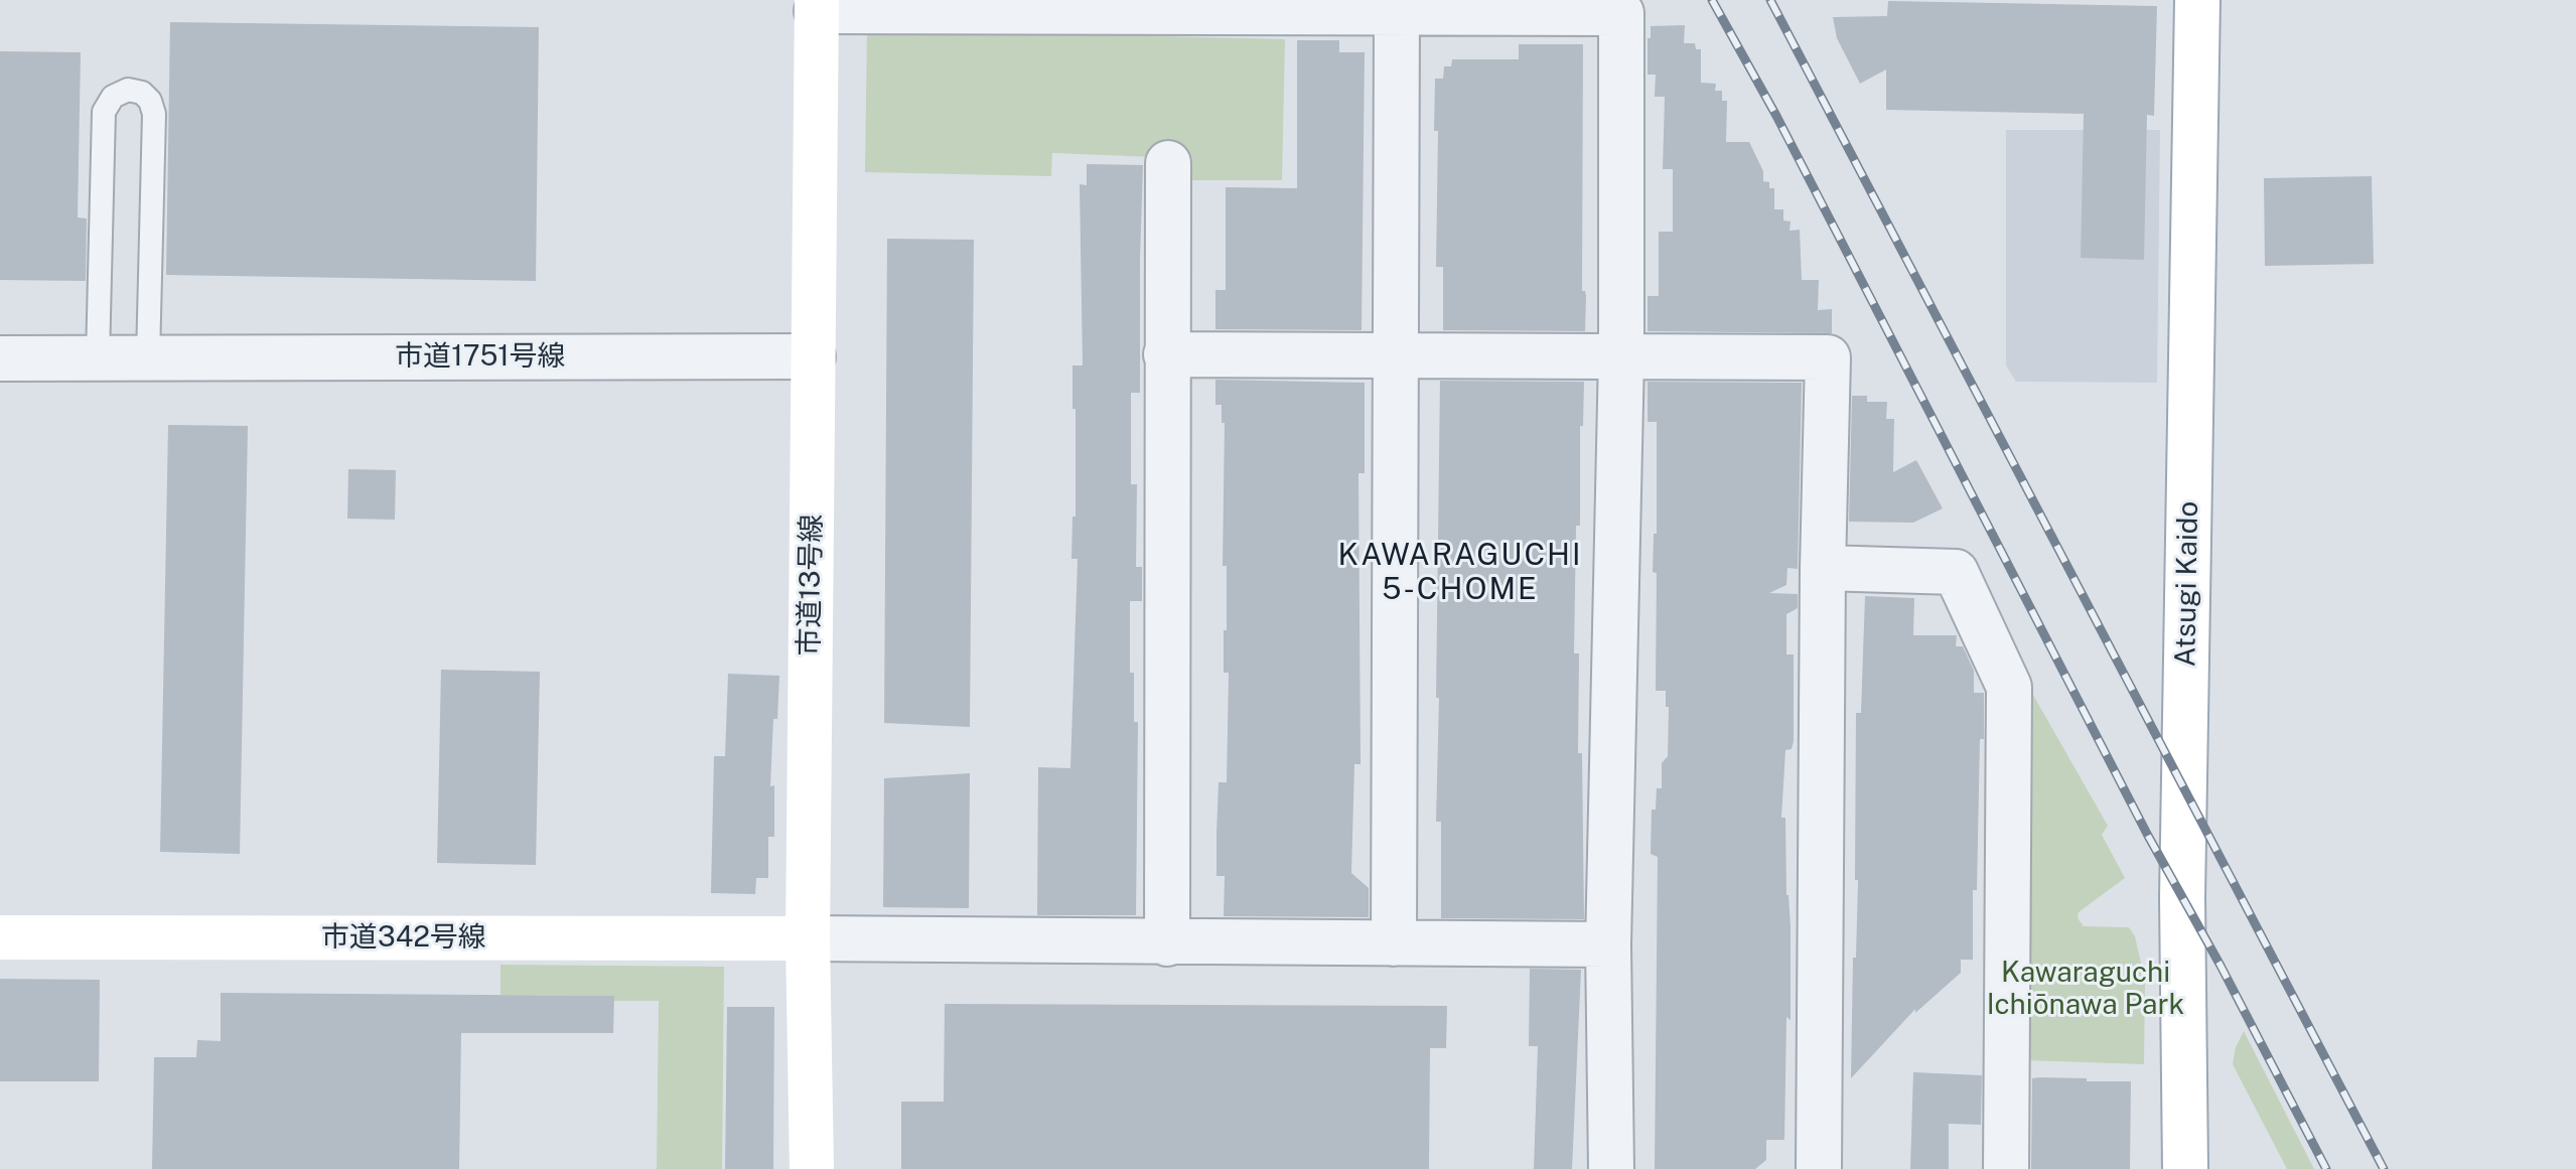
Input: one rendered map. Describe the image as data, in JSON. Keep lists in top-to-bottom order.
{
  "streets": {
    "street": [
      "市道1751号線",
      "Atsugi Kaido",
      "市道13号線",
      "市道342号線"
    ]
  },
  "crossings": [
    ["市道1751号線", "市道13号線"],
    ["市道13号線", "市道342号線"]
  ],
  "districts": ["KAWARAGUCHI 5-CHOME"],
  "parks": ["Kawaraguchi Ichiōnawa Park"]
}
